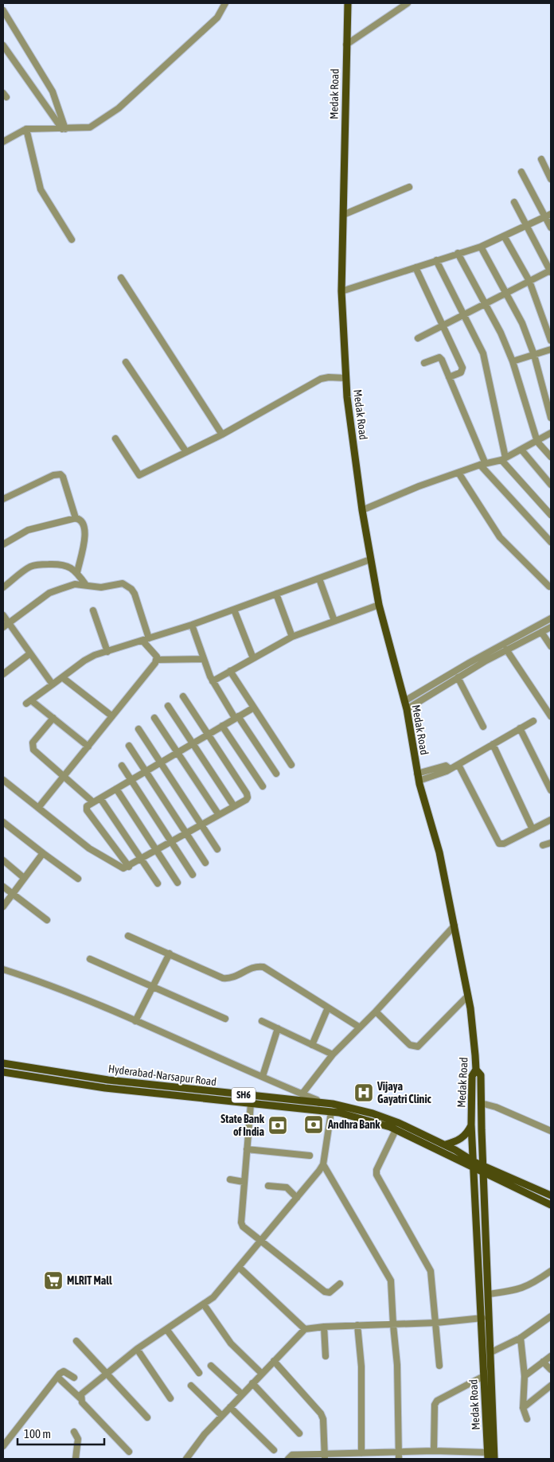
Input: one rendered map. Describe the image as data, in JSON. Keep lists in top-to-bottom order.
{
  "streets": {
    "main road": ["Medak Road", "Hyderabad-Narsapur Road", "SH6"]
  },
  "crossings": [
    ["Medak Road", "Hyderabad-Narsapur Road"]
  ],
  "places": {
    "hospital": ["Vijaya Gayatri Clinic"],
    "bank": ["Andhra Bank", "State Bank of India"],
    "supermarket": ["MLRIT Mall"]
  },
  "scale_bar": "100 m"
}
